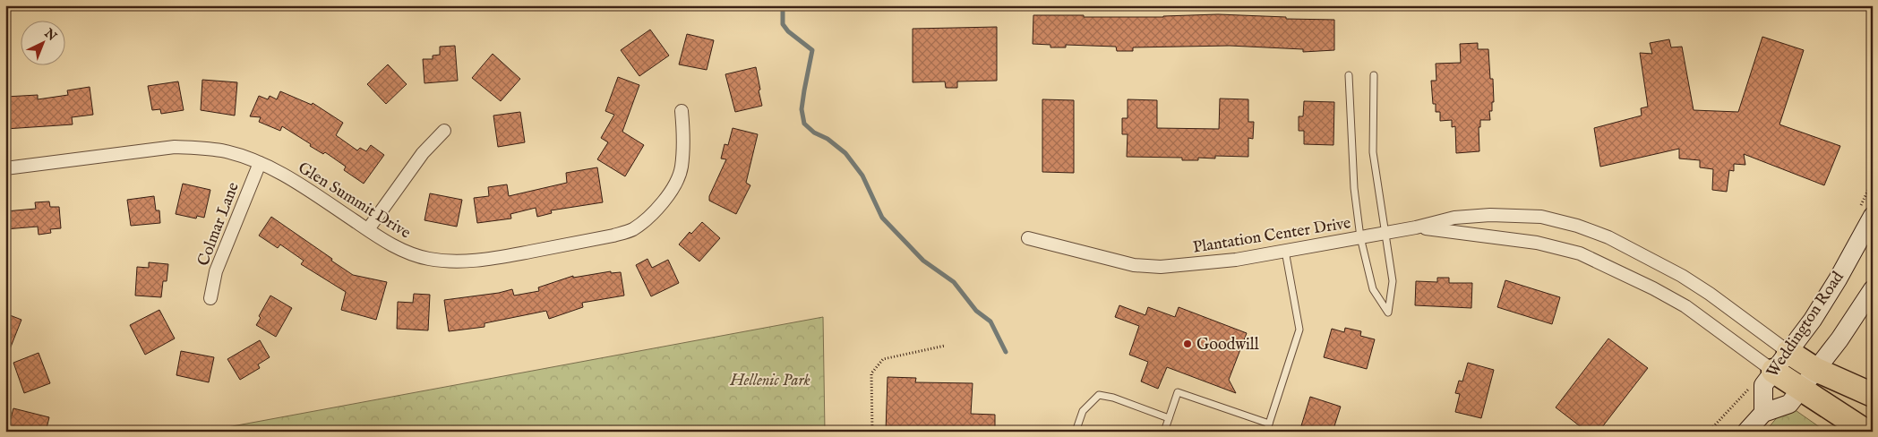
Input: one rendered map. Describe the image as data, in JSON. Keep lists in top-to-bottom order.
{
  "streets": {
    "main road": ["Weddington Road"],
    "street": ["Glen Summit Drive", "Colmar Lane", "Plantation Center Drive"]
  },
  "crossings": [
    ["Glen Summit Drive", "Colmar Lane"],
    ["Plantation Center Drive", "Weddington Road"]
  ],
  "parks": ["Hellenic Park"],
  "places": ["Goodwill"],
  "north": "top right"
}
